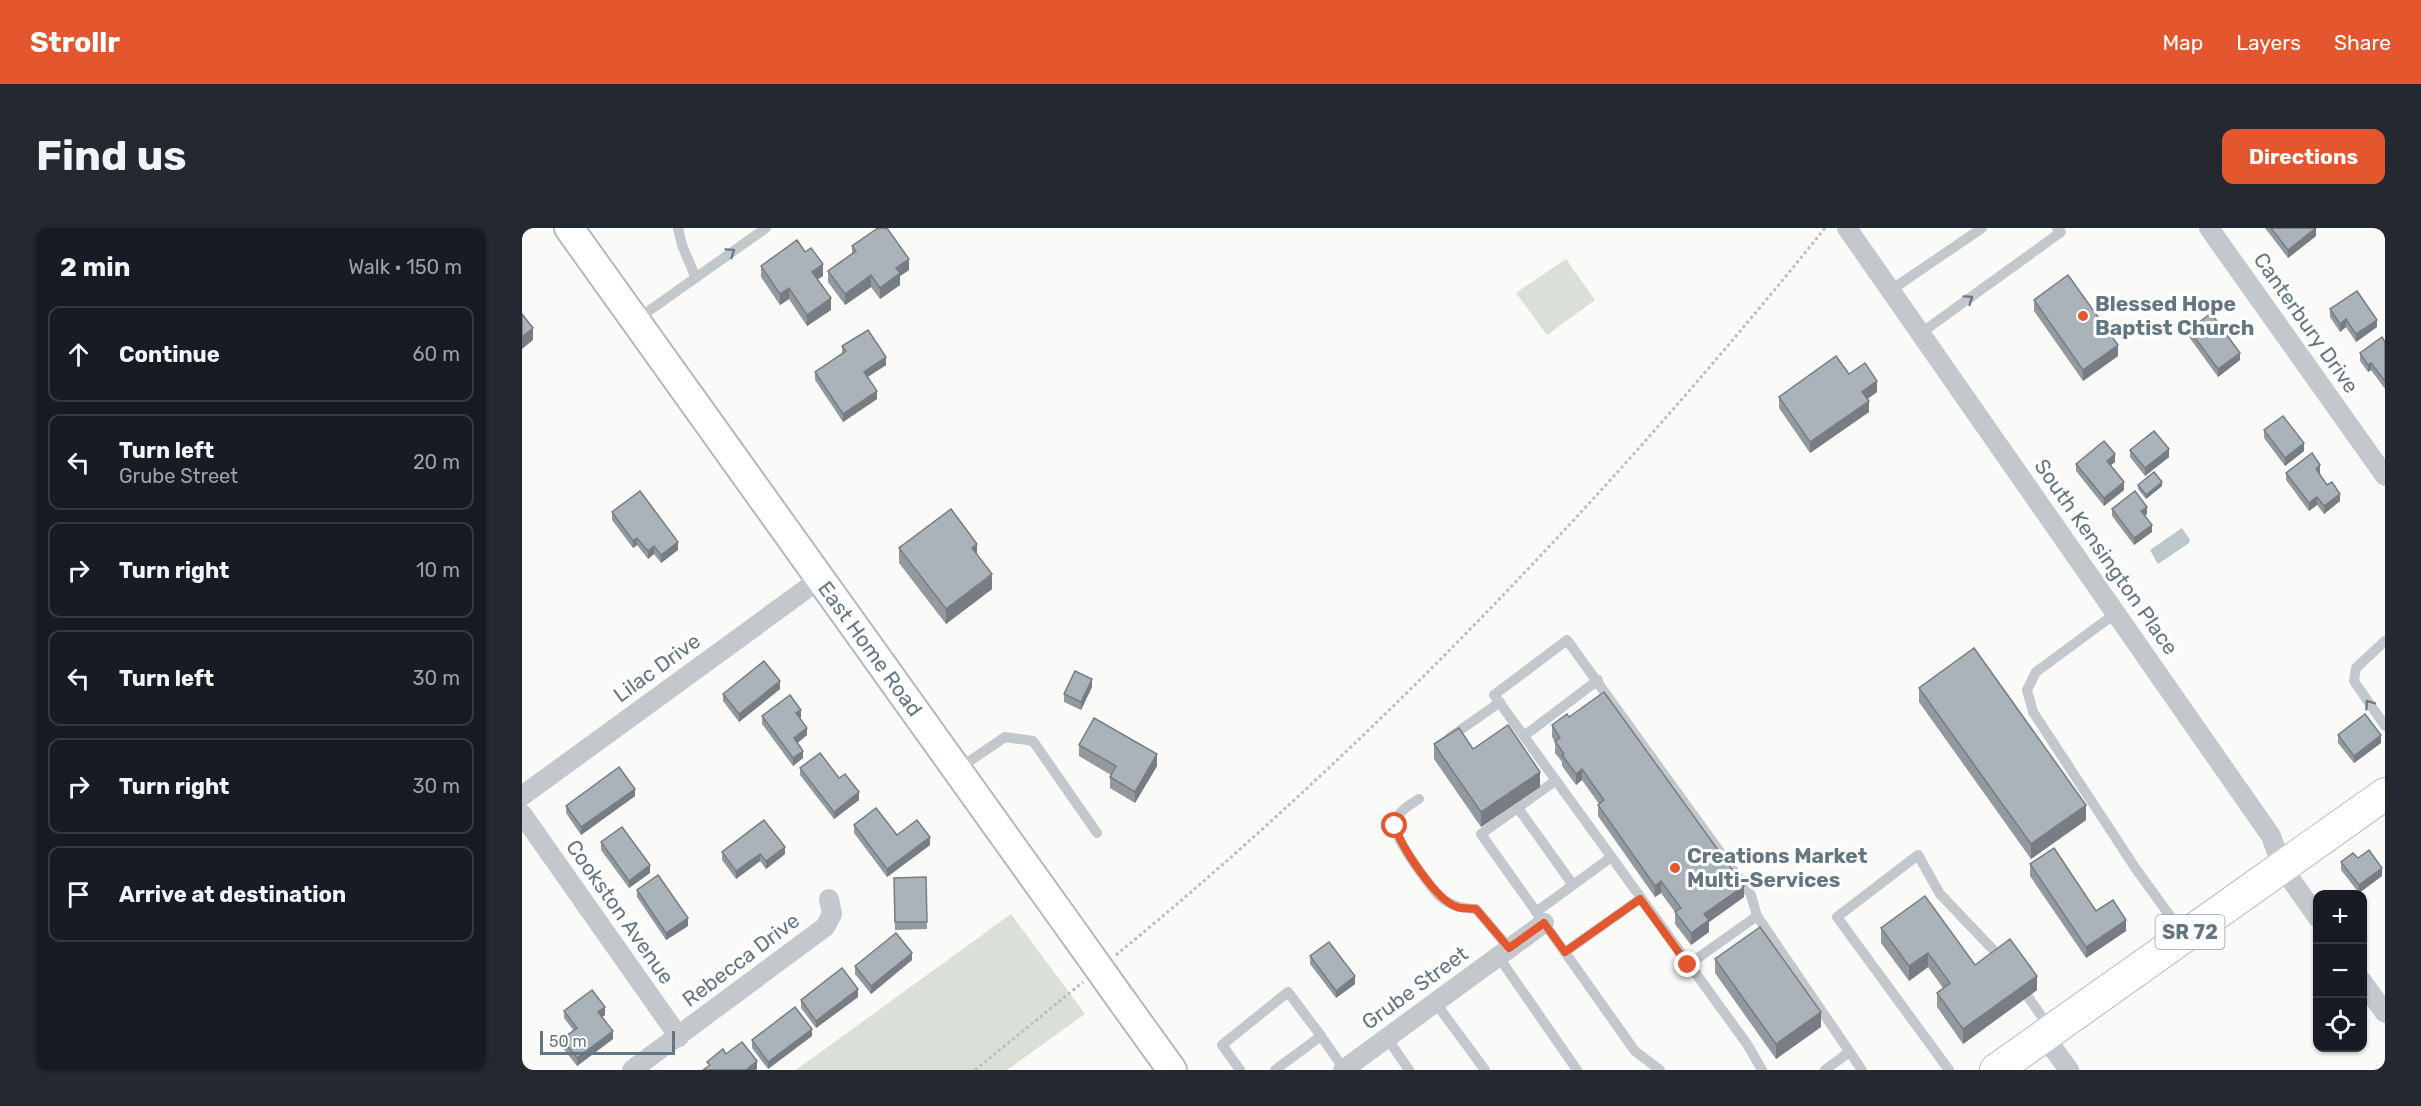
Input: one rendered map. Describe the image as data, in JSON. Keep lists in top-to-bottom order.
{
  "streets": {
    "main road": ["SR 72"],
    "street": [
      "Canterbury Drive",
      "South Kensington Place",
      "East Home Road",
      "Lilac Drive",
      "Cookston Avenue",
      "Rebecca Drive",
      "Grube Street"
    ]
  },
  "crossings": [
    ["South Kensington Place", "SR 72"],
    ["East Home Road", "Lilac Drive"],
    ["Cookston Avenue", "Rebecca Drive"]
  ],
  "places": ["Blessed Hope Baptist Church", "Creations Market Multi-Services"],
  "scale_bar": "50 m",
  "page": {
    "header": "Strollr",
    "nav": ["Map", "Layers", "Share"],
    "buttons": "Directions",
    "title": "Find us",
    "heading": ["2 min", "Walk · 150 m"],
    "list": [
      ["Continue", "60 m"],
      ["Turn left", "Grube Street", "20 m"],
      ["Turn right", "10 m"],
      ["Turn left", "30 m"],
      ["Turn right", "30 m"],
      "Arrive at destination"
    ],
    "map_buttons": ["+", "−"],
    "scale": "50 m"
  }
}
